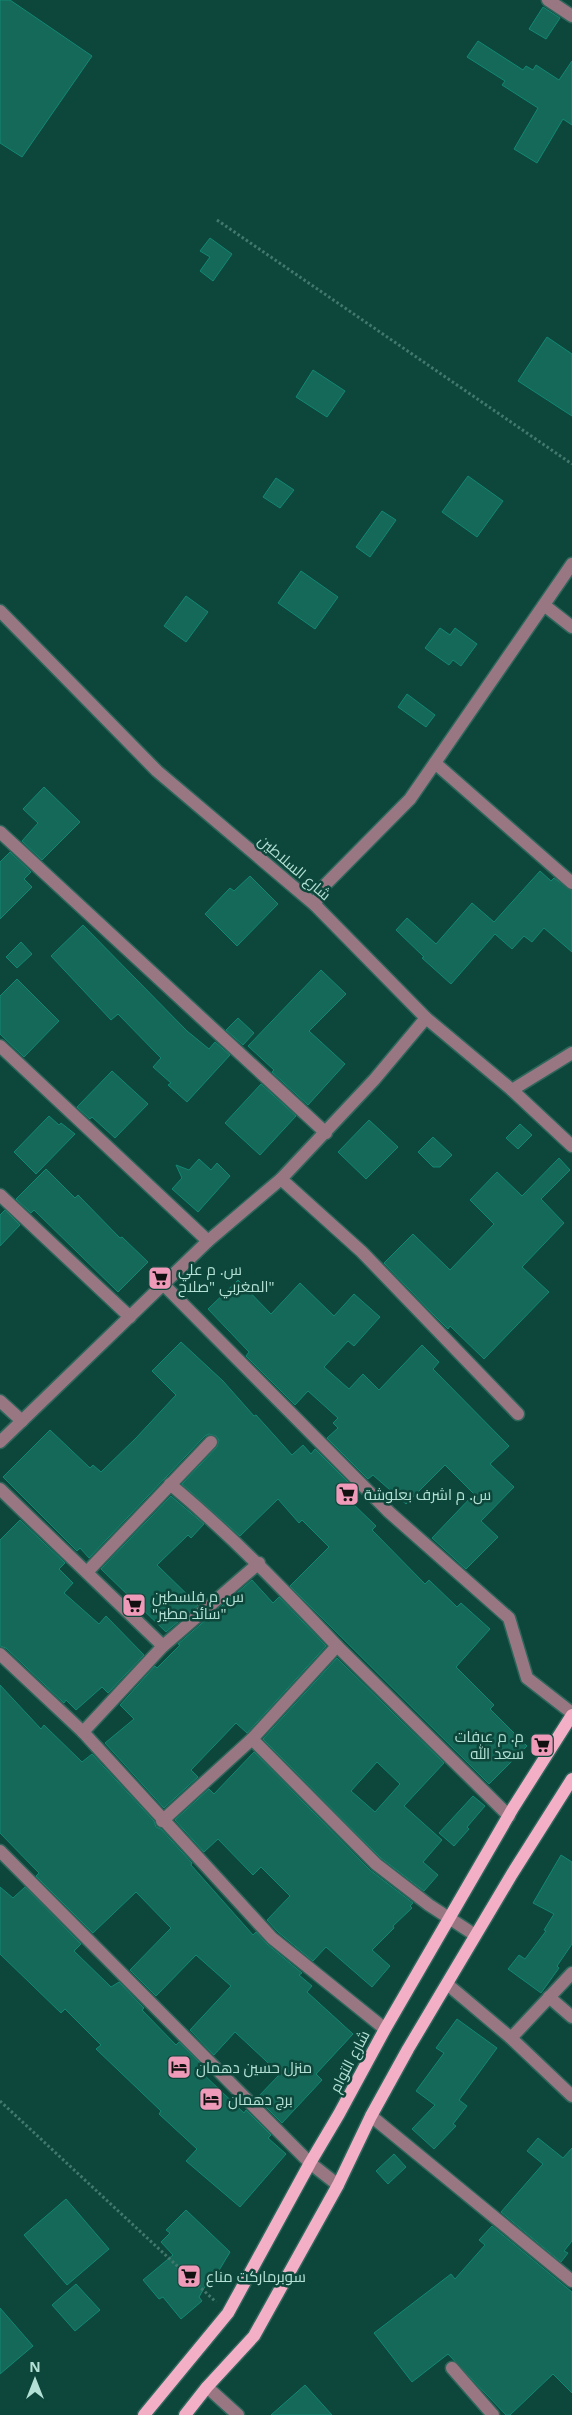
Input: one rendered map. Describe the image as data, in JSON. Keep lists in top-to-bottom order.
{
  "streets": {
    "main road": ["شارع التوام"],
    "street": ["شارع السلاطين"]
  },
  "places": {
    "supermarket": [
      "س. م علي المغربي \"صلاح\"",
      "س. م اشرف بعلوشة",
      "س. م فلسطين \"سائد مطير\"",
      "م. م عرفات سعد الله",
      "سوبرماركت مناع"
    ],
    "hotel": ["منزل حسين دهمان", "برج دهمان"]
  },
  "north": "top"
}
